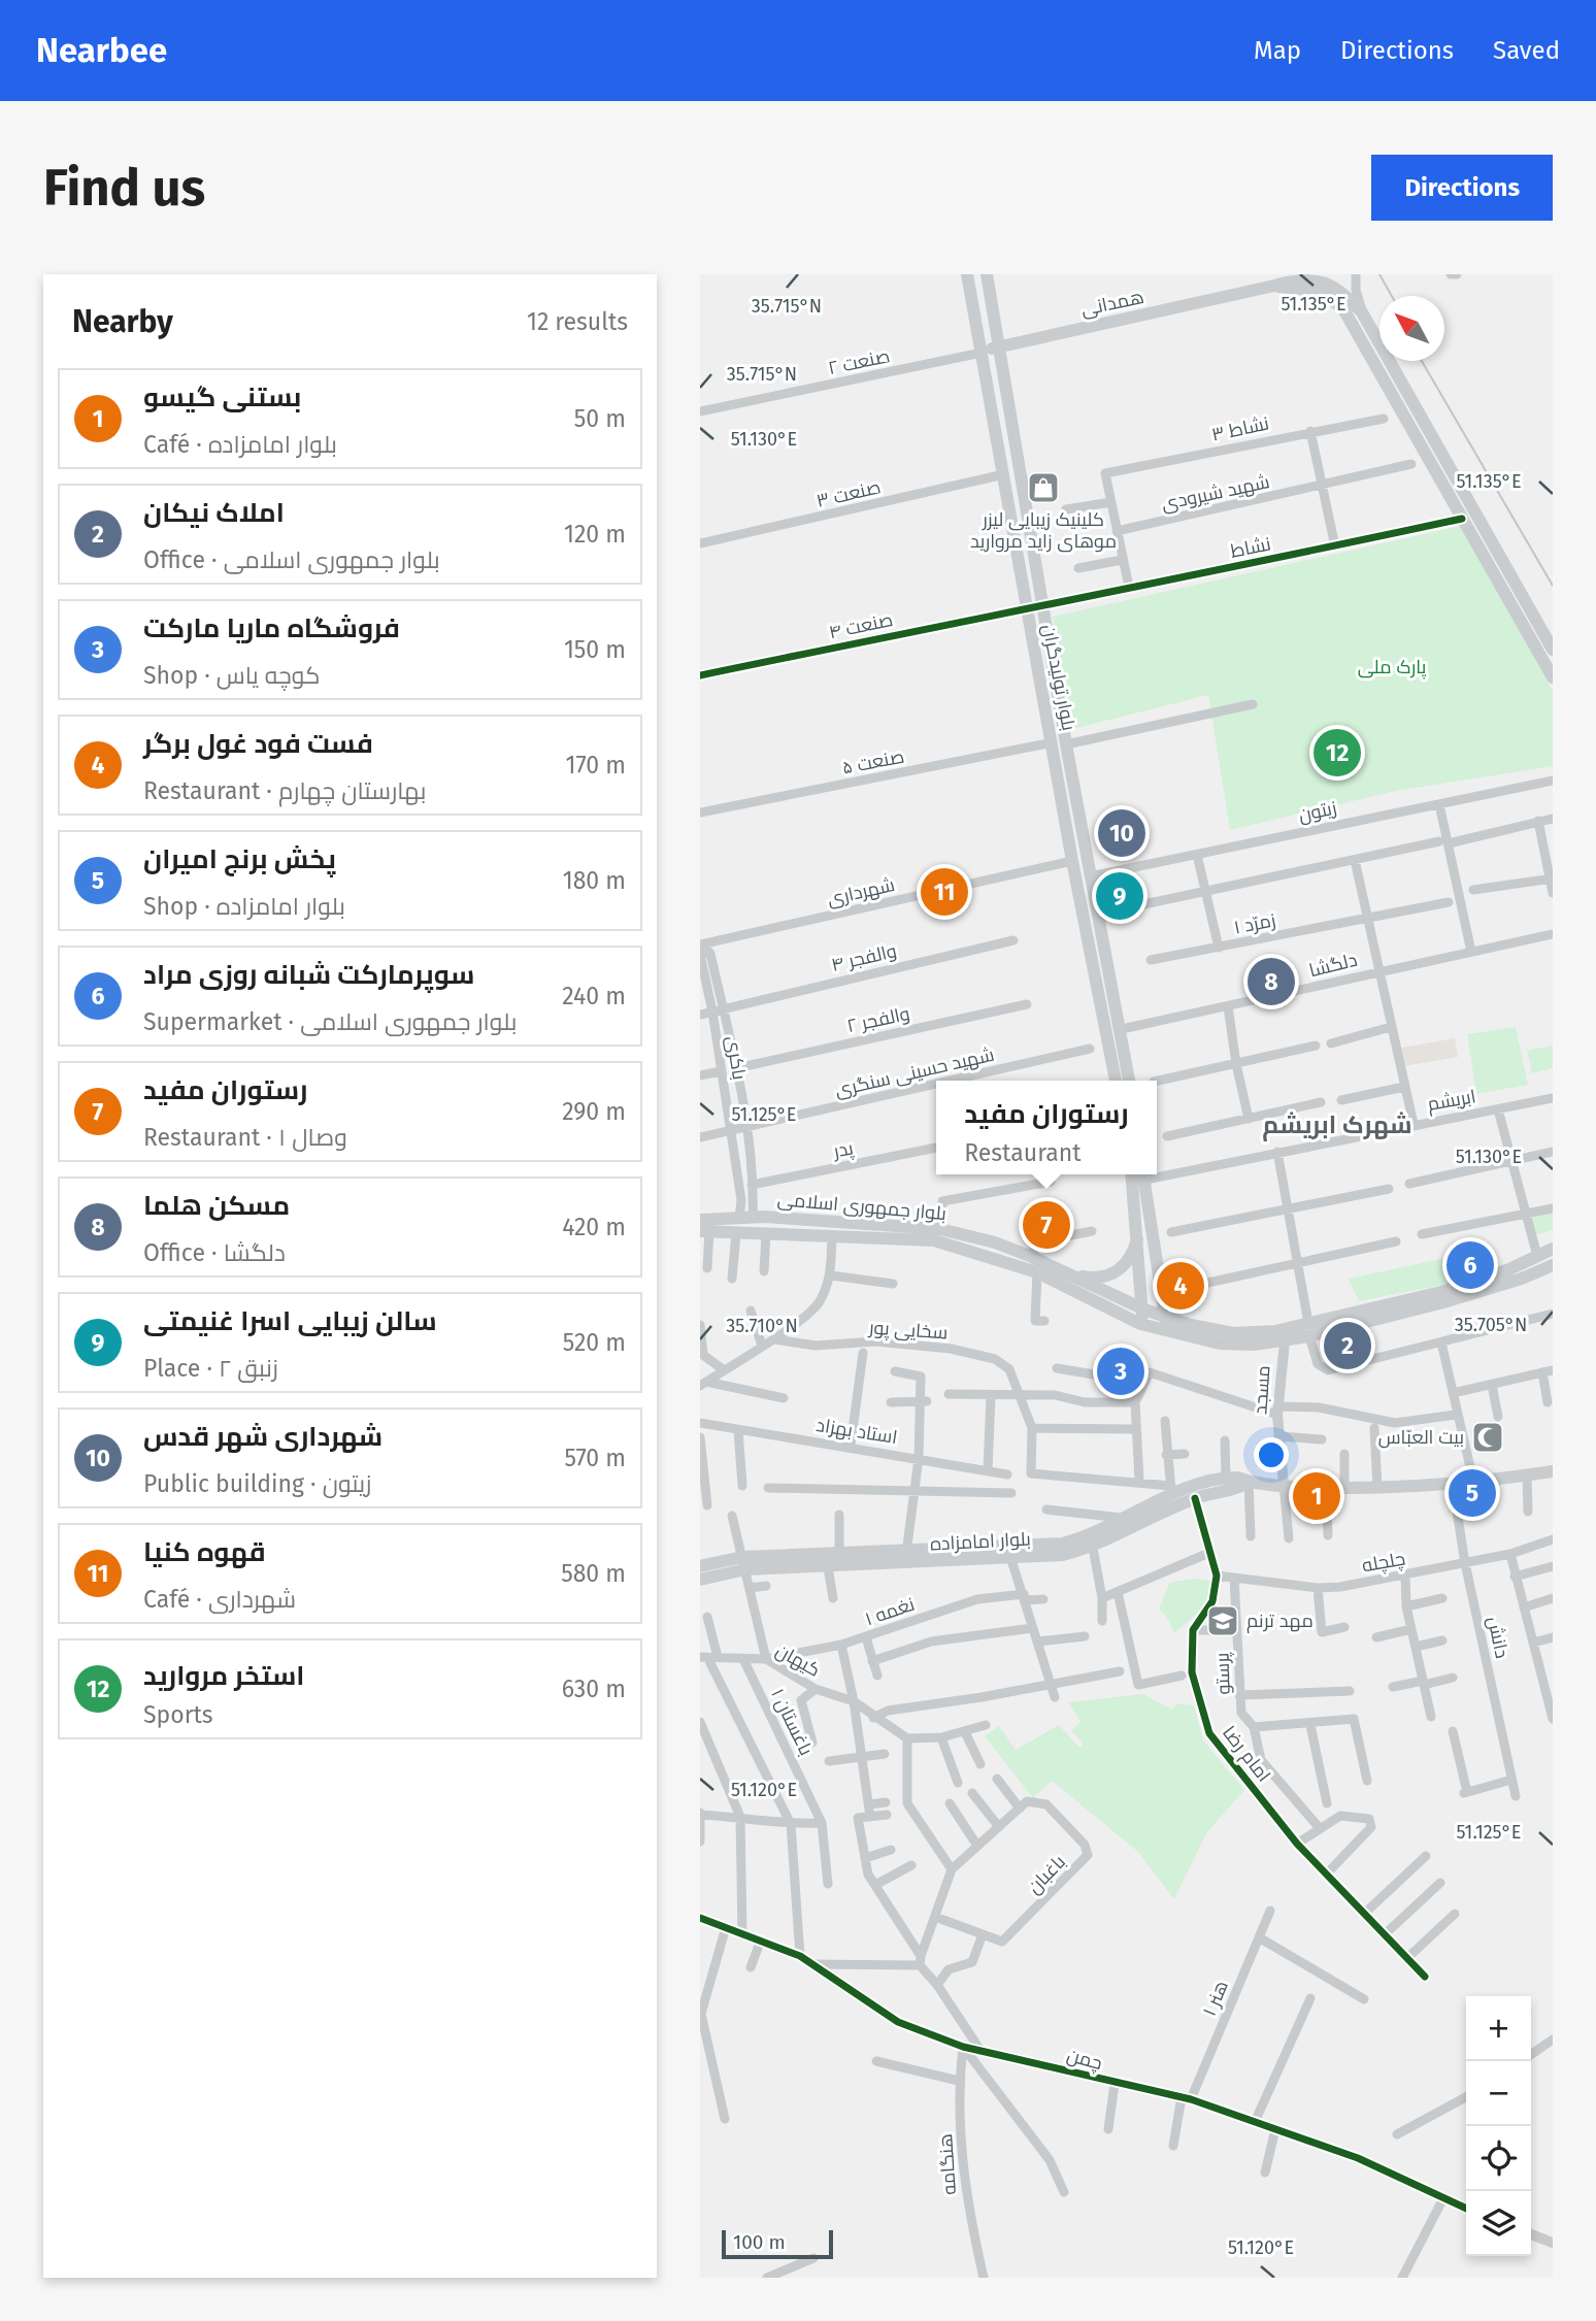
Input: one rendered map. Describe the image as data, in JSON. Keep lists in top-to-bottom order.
{
  "streets": {
    "main road": [
      "همدانی",
      "بلوار تولیدگران",
      "بلوار جمهوری اسلامی",
      "بلوار امامزاده"
    ],
    "street": [
      "صنعت ۲",
      "نشاط ۳",
      "شهید شیرودی",
      "صنعت ۳",
      "نشاط",
      "صنعت ۴",
      "صنعت ۵",
      "زیتون",
      "شهرداری",
      "زمرّد ۱",
      "والفجر ۴",
      "دلگشا",
      "والفجر ۲",
      "باکری",
      "شهید حسینی سنگری",
      "ابریشم",
      "پدر",
      "سخایی پور",
      "مسجد",
      "استاد بهزاد",
      "چلچله",
      "نغمه ۱",
      "دانش",
      "کیهان",
      "پرستو",
      "باغستان ۱",
      "امام رضا",
      "باغبان",
      "هنر ۱",
      "چمن",
      "هنگامه"
    ]
  },
  "crossings": [
    ["همدانی", "صنعت ۲"],
    ["همدانی", "بلوار تولیدگران"],
    ["صنعت ۲", "بلوار تولیدگران"],
    ["صنعت ۳", "بلوار تولیدگران"],
    ["نشاط", "صنعت ۴"],
    ["نشاط", "بلوار تولیدگران"],
    ["صنعت ۴", "بلوار تولیدگران"],
    ["بلوار تولیدگران", "صنعت ۵"],
    ["بلوار تولیدگران", "زیتون"],
    ["بلوار تولیدگران", "شهرداری"],
    ["بلوار تولیدگران", "دلگشا"],
    ["شهرداری", "باکری"],
    ["والفجر ۴", "باکری"],
    ["باکری", "شهید حسینی سنگری"],
    ["باکری", "بلوار جمهوری اسلامی"],
    ["بلوار جمهوری اسلامی", "مسجد"],
    ["مسجد", "بلوار امامزاده"],
    ["بلوار امامزاده", "دانش"],
    ["چلچله", "دانش"],
    ["چلچله", "پرستو"],
    ["نغمه ۱", "کیهان"],
    ["کیهان", "باغستان ۱"],
    ["هنر ۱", "چمن"],
    ["چمن", "هنگامه"]
  ],
  "districts": ["شهرک ابریشم"],
  "parks": ["پارک ملی"],
  "places": {
    "shop": ["کلینیک زیبایی لیزر موهای زاید مروارید"],
    "mosque": ["بیت العبّاس"],
    "school or university": ["مهد ترنم"]
  },
  "scale_bar": "100 m",
  "north": "top left",
  "page": {
    "header": "Nearbee",
    "nav": ["Map", "Directions", "Saved"],
    "buttons": "Directions",
    "title": "Find us",
    "heading": ["Nearby", "12 results"],
    "list": [
      {
        "mark": "1",
        "name": "بستنی گیسو",
        "note": "Café · بلوار امامزاده",
        "value": "50 m"
      },
      {
        "mark": "2",
        "name": "املاک نیکان",
        "note": "Office · بلوار جمهوری اسلامی",
        "value": "120 m"
      },
      {
        "mark": "3",
        "name": "فروشگاه ماریا مارکت",
        "note": "Shop · کوچه یاس",
        "value": "150 m"
      },
      {
        "mark": "4",
        "name": "فست فود غول برگر",
        "note": "Restaurant · بهارستان چهارم",
        "value": "170 m"
      },
      {
        "mark": "5",
        "name": "پخش برنج امیران",
        "note": "Shop · بلوار امامزاده",
        "value": "180 m"
      },
      {
        "mark": "6",
        "name": "سوپرمارکت شبانه روزی مراد",
        "note": "Supermarket · بلوار جمهوری اسلامی",
        "value": "240 m"
      },
      {
        "mark": "7",
        "name": "رستوران مفید",
        "note": "Restaurant · وصال ۱",
        "value": "290 m"
      },
      {
        "mark": "8",
        "name": "مسکن هلما",
        "note": "Office · دلگشا",
        "value": "420 m"
      },
      {
        "mark": "9",
        "name": "سالن زیبایی اسرا غنیمتی",
        "note": "Place · زنبق ۲",
        "value": "520 m"
      },
      {
        "mark": "10",
        "name": "شهرداری شهر قدس",
        "note": "Public building · زیتون",
        "value": "570 m"
      },
      {
        "mark": "11",
        "name": "قهوه کنیا",
        "note": "Café · شهرداری",
        "value": "580 m"
      },
      {
        "mark": "12",
        "name": "استخر مروارید",
        "note": "Sports",
        "value": "630 m"
      }
    ],
    "pins": [
      "12",
      "10",
      "11",
      "9",
      "8",
      "7",
      "6",
      "4",
      "2",
      "3",
      "5",
      "1"
    ],
    "popup": ["رستوران مفید", "Restaurant"],
    "map_buttons": ["+", "−"],
    "scale": "100 m"
  },
  "coordinates": [
    "51.135°E",
    "35.715°N",
    "51.130°E",
    "51.125°E",
    "35.705°N",
    "35.710°N",
    "51.120°E"
  ]
}
